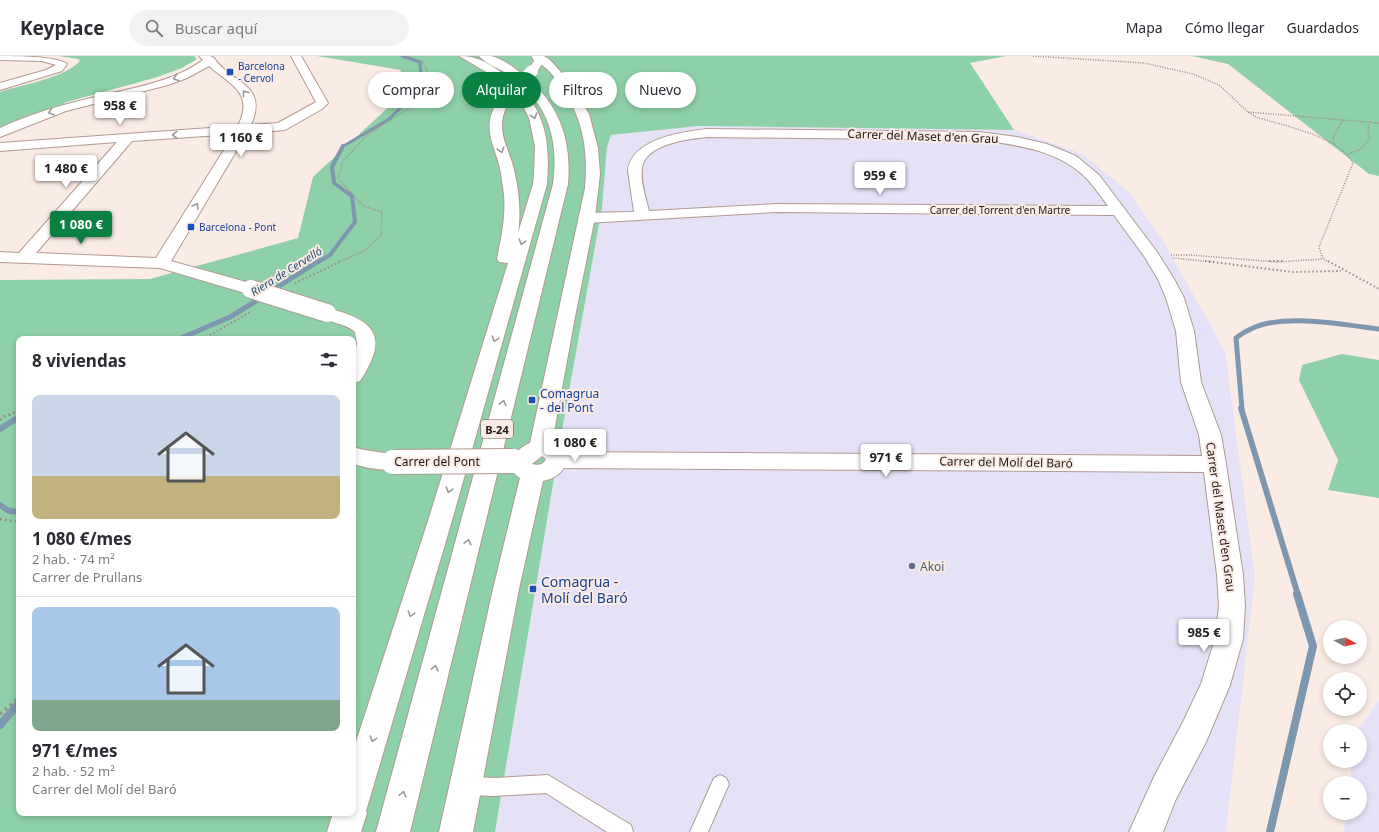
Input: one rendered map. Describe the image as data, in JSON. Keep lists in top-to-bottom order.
{
  "streets": {
    "main road": [
      "Carrer del Maset d'en Grau",
      "Carrer del Torrent d'en Martre",
      "B-24",
      "Carrer del Pont",
      "Carrer del Molí del Baró"
    ]
  },
  "crossings": [
    ["Carrer del Maset d'en Grau", "Carrer del Torrent d'en Martre"],
    ["Carrer del Maset d'en Grau", "Carrer del Molí del Baró"],
    ["Carrer del Pont", "Carrer del Molí del Baró"]
  ],
  "water": ["Riera de Cervelló"],
  "places": {
    "transit": [
      "Barcelona - Cervol",
      "Barcelona - Pont",
      "Comagrua - del Pont",
      "Comagrua - Molí del Baró"
    ],
    "other": ["Akoi"]
  },
  "north": "right",
  "page": {
    "header": "Keyplace",
    "search": "Buscar aquí",
    "nav": ["Mapa", "Cómo llegar", "Guardados"],
    "chip": [
      "Comprar",
      "Alquilar",
      "Filtros",
      "Nuevo"
    ],
    "price": [
      "958 €",
      "1 160 €",
      "1 480 €",
      "959 €",
      "1 080 €",
      "1 080 €",
      "971 €",
      "985 €"
    ],
    "heading": "8 viviendas",
    "list": [
      {
        "name": "1 080 €/mes",
        "note": "2 hab. · 74 m² · Carrer de Prullans"
      },
      {
        "name": "971 €/mes",
        "note": "2 hab. · 52 m² · Carrer del Molí del Baró"
      }
    ],
    "map_buttons": ["+", "−"]
  }
}
